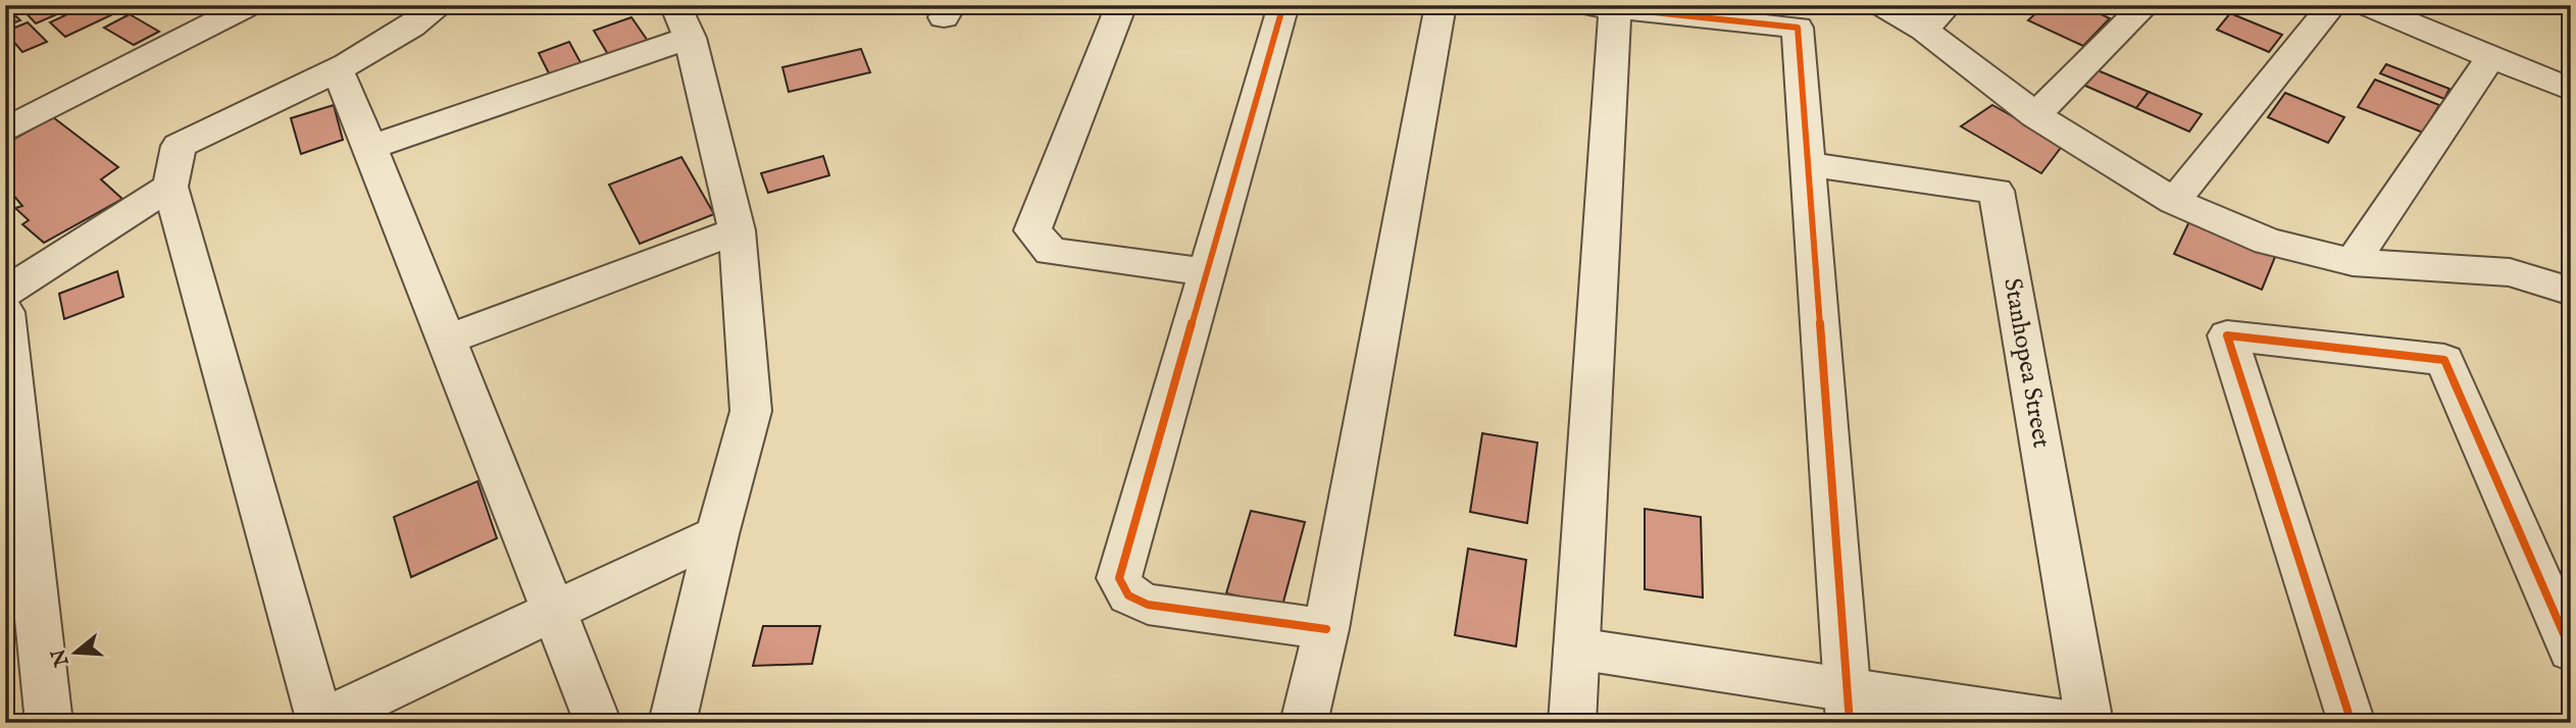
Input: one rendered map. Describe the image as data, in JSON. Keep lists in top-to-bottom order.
{
  "streets": {
    "street": ["Stanhopea Street"]
  },
  "north": "left"
}
